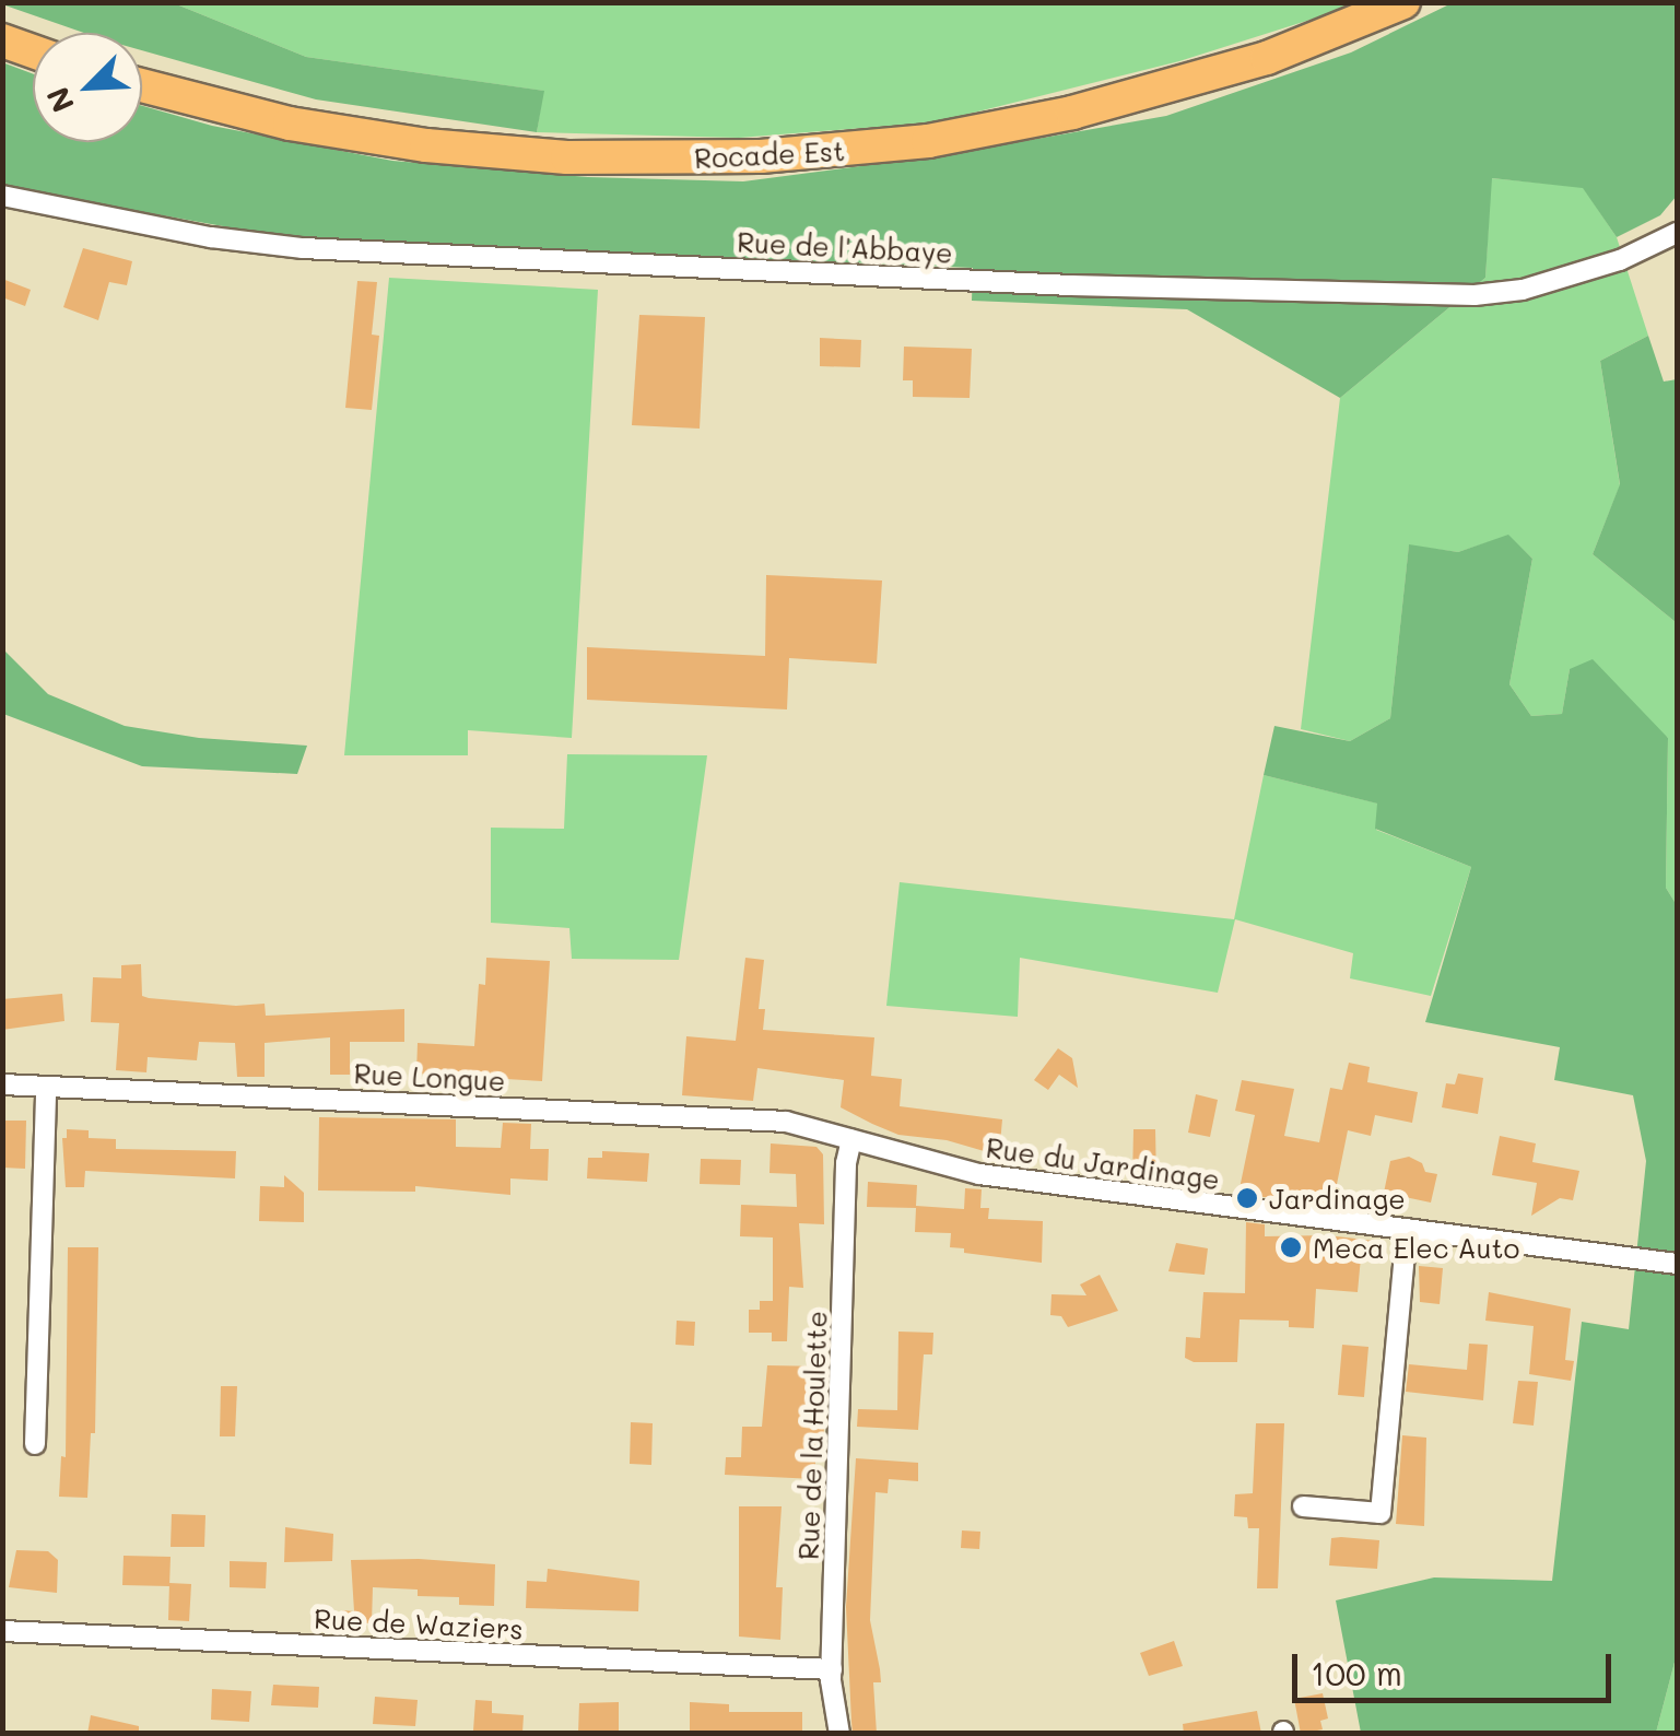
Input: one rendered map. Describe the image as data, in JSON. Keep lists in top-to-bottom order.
{
  "streets": {
    "main road": ["Rocade Est"],
    "street": [
      "Rue de l'Abbaye",
      "Rue Longue",
      "Rue du Jardinage",
      "Rue de la Houlette",
      "Rue de Waziers"
    ]
  },
  "crossings": [
    ["Rue Longue", "Rue du Jardinage"],
    ["Rue Longue", "Rue de la Houlette"],
    ["Rue du Jardinage", "Rue de la Houlette"],
    ["Rue de la Houlette", "Rue de Waziers"]
  ],
  "places": ["Jardinage", "Meca Elec Auto"],
  "scale_bar": "100 m",
  "north": "bottom left"
}
